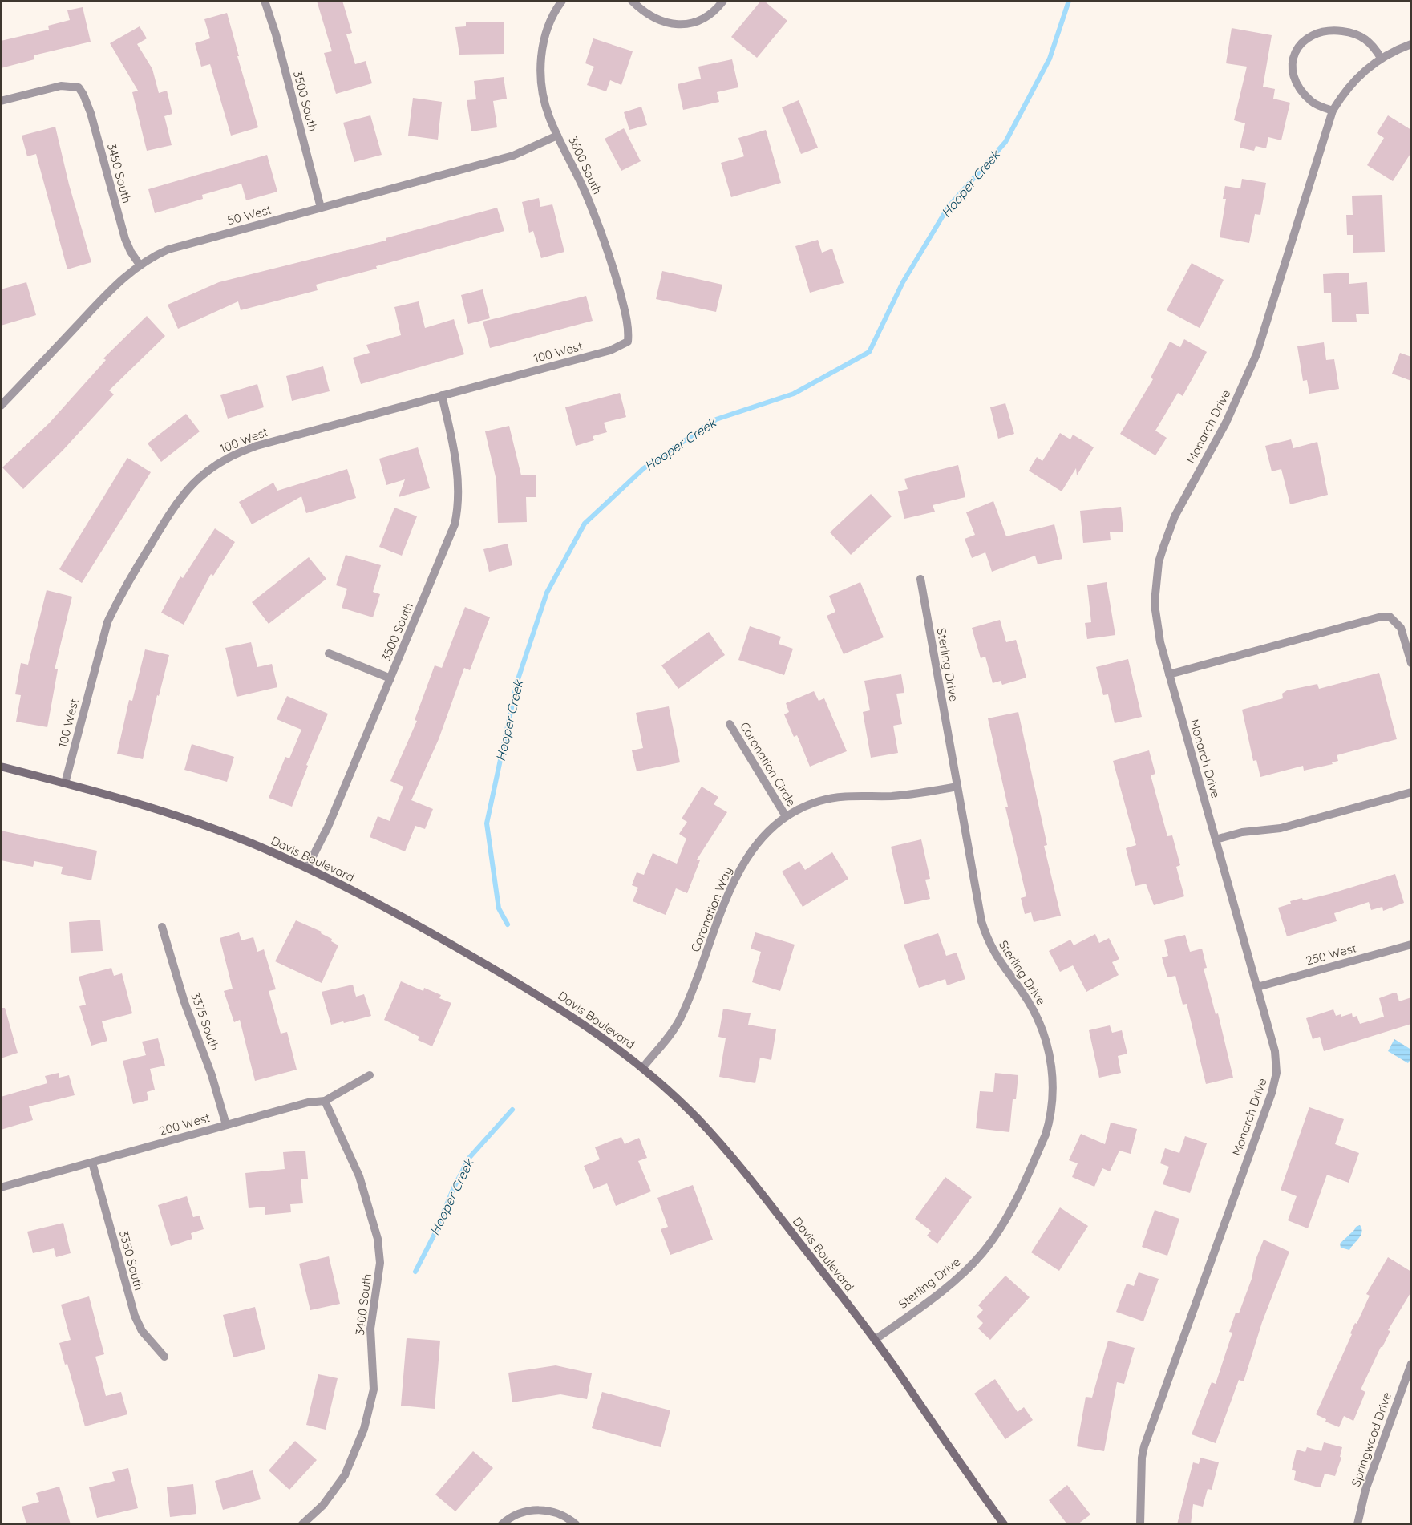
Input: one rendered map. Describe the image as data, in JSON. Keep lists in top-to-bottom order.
{
  "streets": {
    "street": [
      "3500 South",
      "3600 South",
      "3450 South",
      "50 West",
      "100 West",
      "Monarch Drive",
      "Sterling Drive",
      "Coronation Circle",
      "Davis Boulevard",
      "Coronation Way",
      "250 West",
      "3375 South",
      "200 West",
      "3350 South",
      "3400 South",
      "Springwood Drive"
    ]
  },
  "crossings": [
    ["3500 South", "50 West"],
    ["3500 South", "100 West"],
    ["3500 South", "Davis Boulevard"],
    ["3600 South", "50 West"],
    ["3600 South", "100 West"],
    ["3450 South", "50 West"],
    ["100 West", "Davis Boulevard"],
    ["Monarch Drive", "250 West"],
    ["Sterling Drive", "Davis Boulevard"],
    ["Sterling Drive", "Coronation Way"],
    ["Coronation Circle", "Coronation Way"],
    ["Davis Boulevard", "Coronation Way"],
    ["3375 South", "200 West"],
    ["200 West", "3350 South"],
    ["200 West", "3400 South"]
  ],
  "water": ["Hooper Creek"]
}
